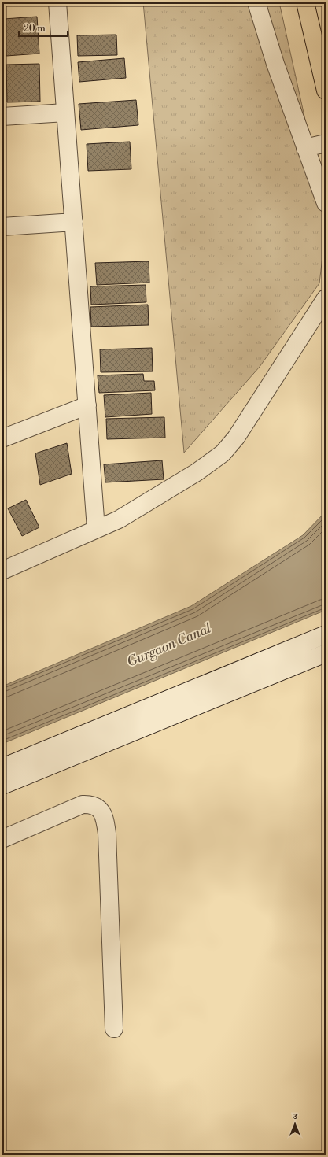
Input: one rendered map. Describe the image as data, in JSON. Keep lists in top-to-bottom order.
{
  "water": ["Gurgaon Canal"],
  "scale_bar": "20 m",
  "north": "top"
}
